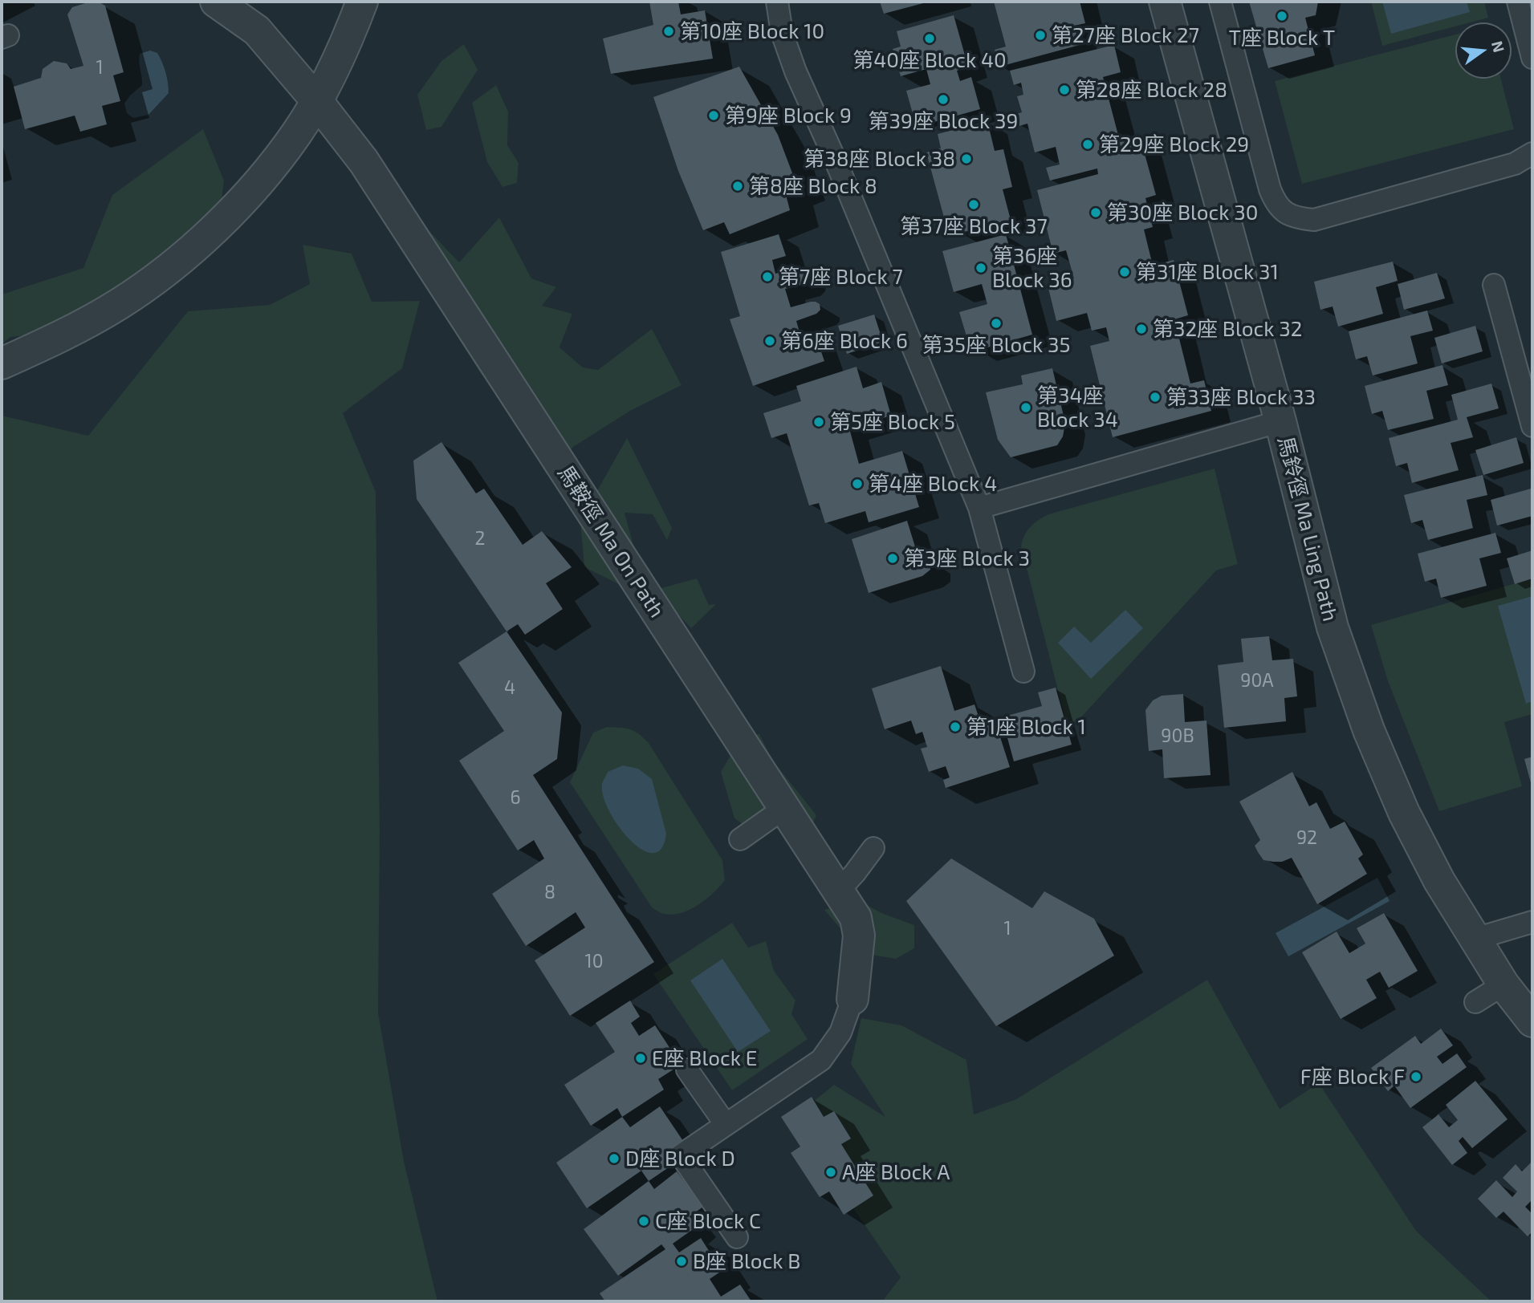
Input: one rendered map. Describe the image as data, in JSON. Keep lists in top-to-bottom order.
{
  "streets": {
    "street": ["馬鈴徑 Ma Ling Path", "馬鞍徑 Ma On Path"]
  },
  "places": [
    "T座 Block T",
    "第10座 Block 10",
    "第27座 Block 27",
    "第40座 Block 40",
    "第28座 Block 28",
    "第39座 Block 39",
    "第9座 Block 9",
    "第29座 Block 29",
    "第38座 Block 38",
    "第8座 Block 8",
    "第37座 Block 37",
    "第30座 Block 30",
    "第36座 Block 36",
    "第31座 Block 31",
    "第7座 Block 7",
    "第35座 Block 35",
    "第32座 Block 32",
    "第6座 Block 6",
    "第33座 Block 33",
    "第34座 Block 34",
    "第5座 Block 5",
    "第4座 Block 4",
    "第3座 Block 3",
    "第1座 Block 1",
    "E座 Block E",
    "F座 Block F",
    "D座 Block D",
    "A座 Block A",
    "C座 Block C",
    "B座 Block B"
  ],
  "house_numbers": [
    "1",
    "2",
    "90A",
    "4",
    "90B",
    "6",
    "92",
    "8",
    "1",
    "10"
  ],
  "north": "right"
}
